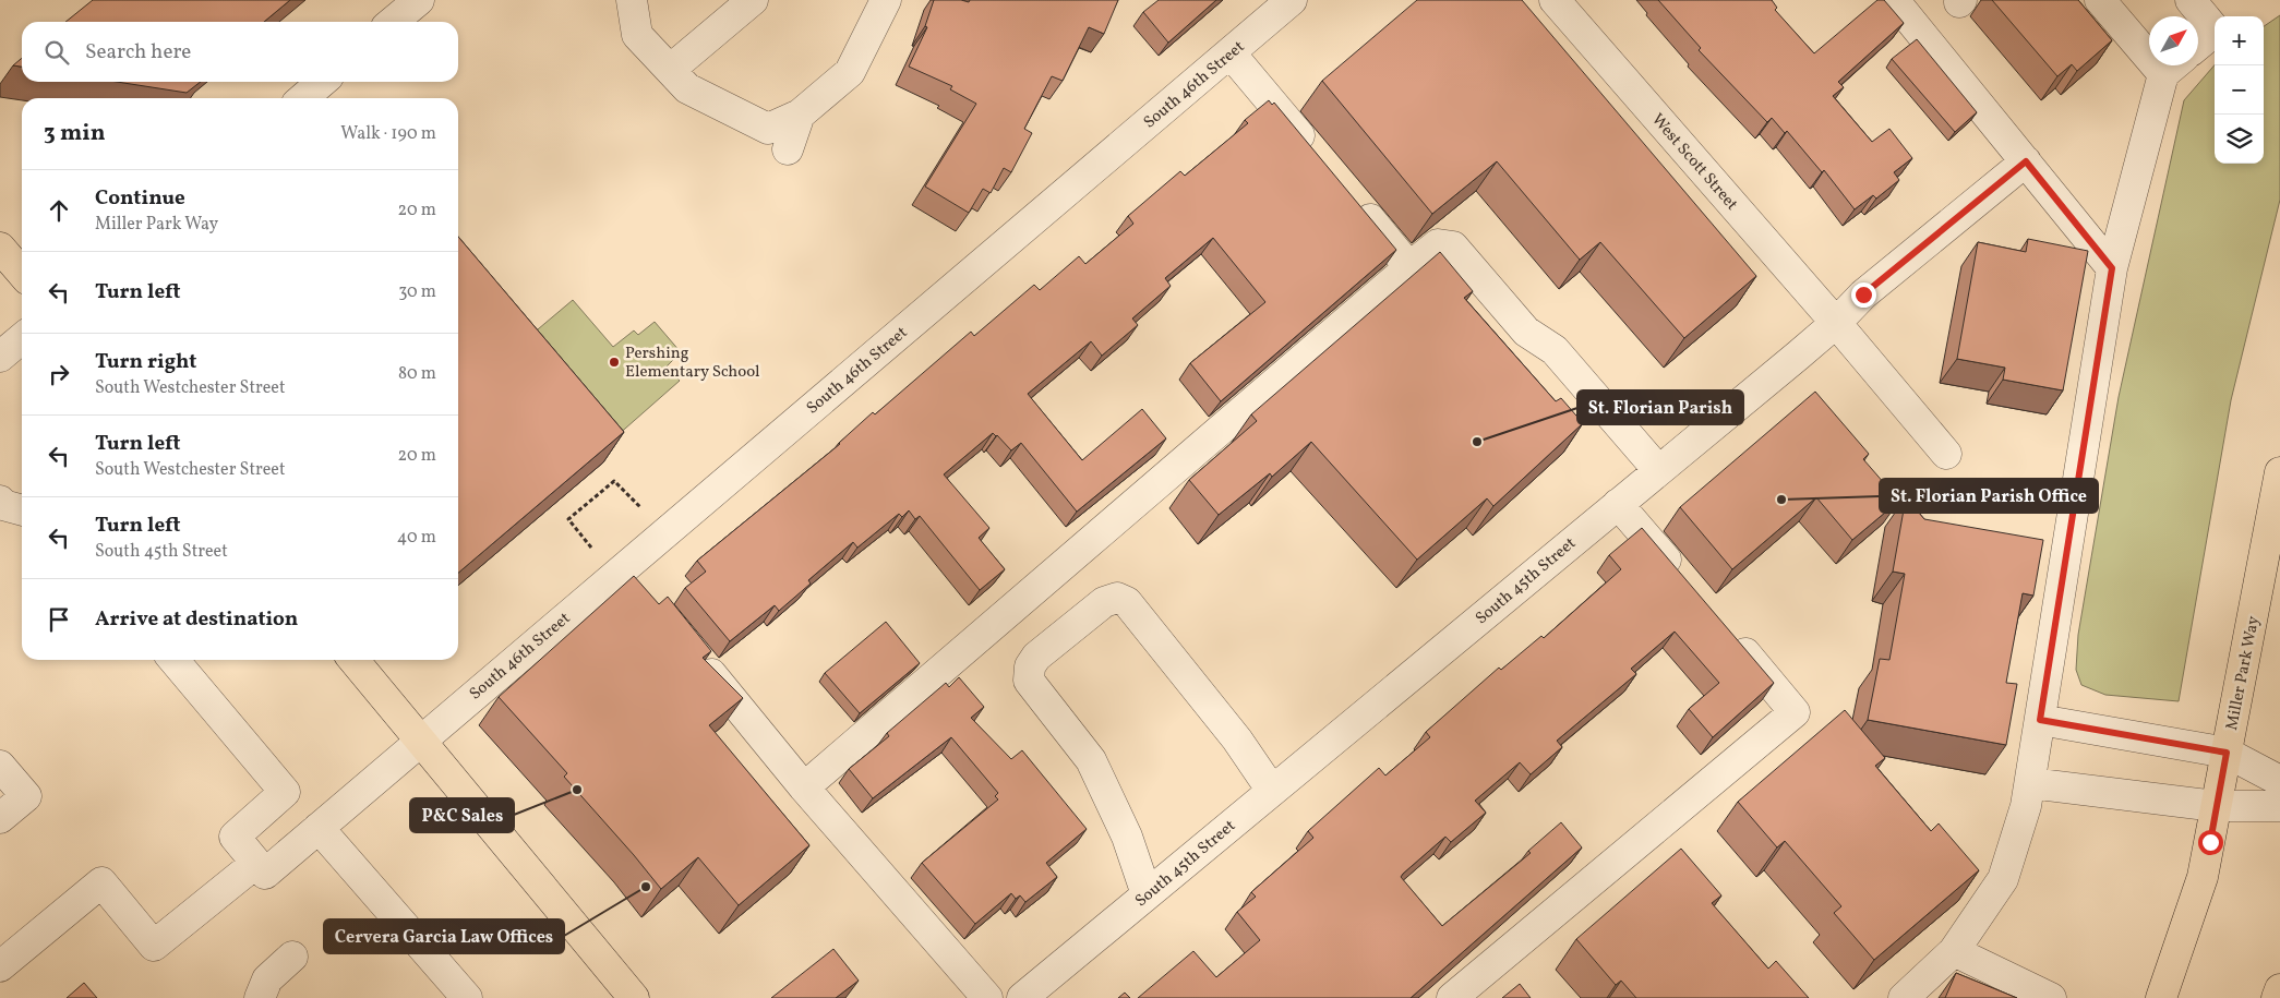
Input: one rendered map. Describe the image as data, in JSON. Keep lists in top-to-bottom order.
{
  "streets": {
    "main road": ["Miller Park Way"],
    "street": ["South 46th Street", "West Scott Street", "South 45th Street"]
  },
  "crossings": [
    ["West Scott Street", "South 45th Street"]
  ],
  "places": [
    "Pershing Elementary School",
    "St. Florian Parish",
    "St. Florian Parish Office",
    "P&C Sales",
    "Cervera Garcia Law Offices"
  ],
  "north": "top right",
  "page": {
    "map_buttons": ["+", "−"],
    "search": "Search here",
    "heading": ["3 min", "Walk · 190 m"],
    "list": [
      ["Continue", "Miller Park Way", "20 m"],
      ["Turn left", "30 m"],
      ["Turn right", "South Westchester Street", "80 m"],
      ["Turn left", "South Westchester Street", "20 m"],
      ["Turn left", "South 45th Street", "40 m"],
      "Arrive at destination"
    ]
  }
}
